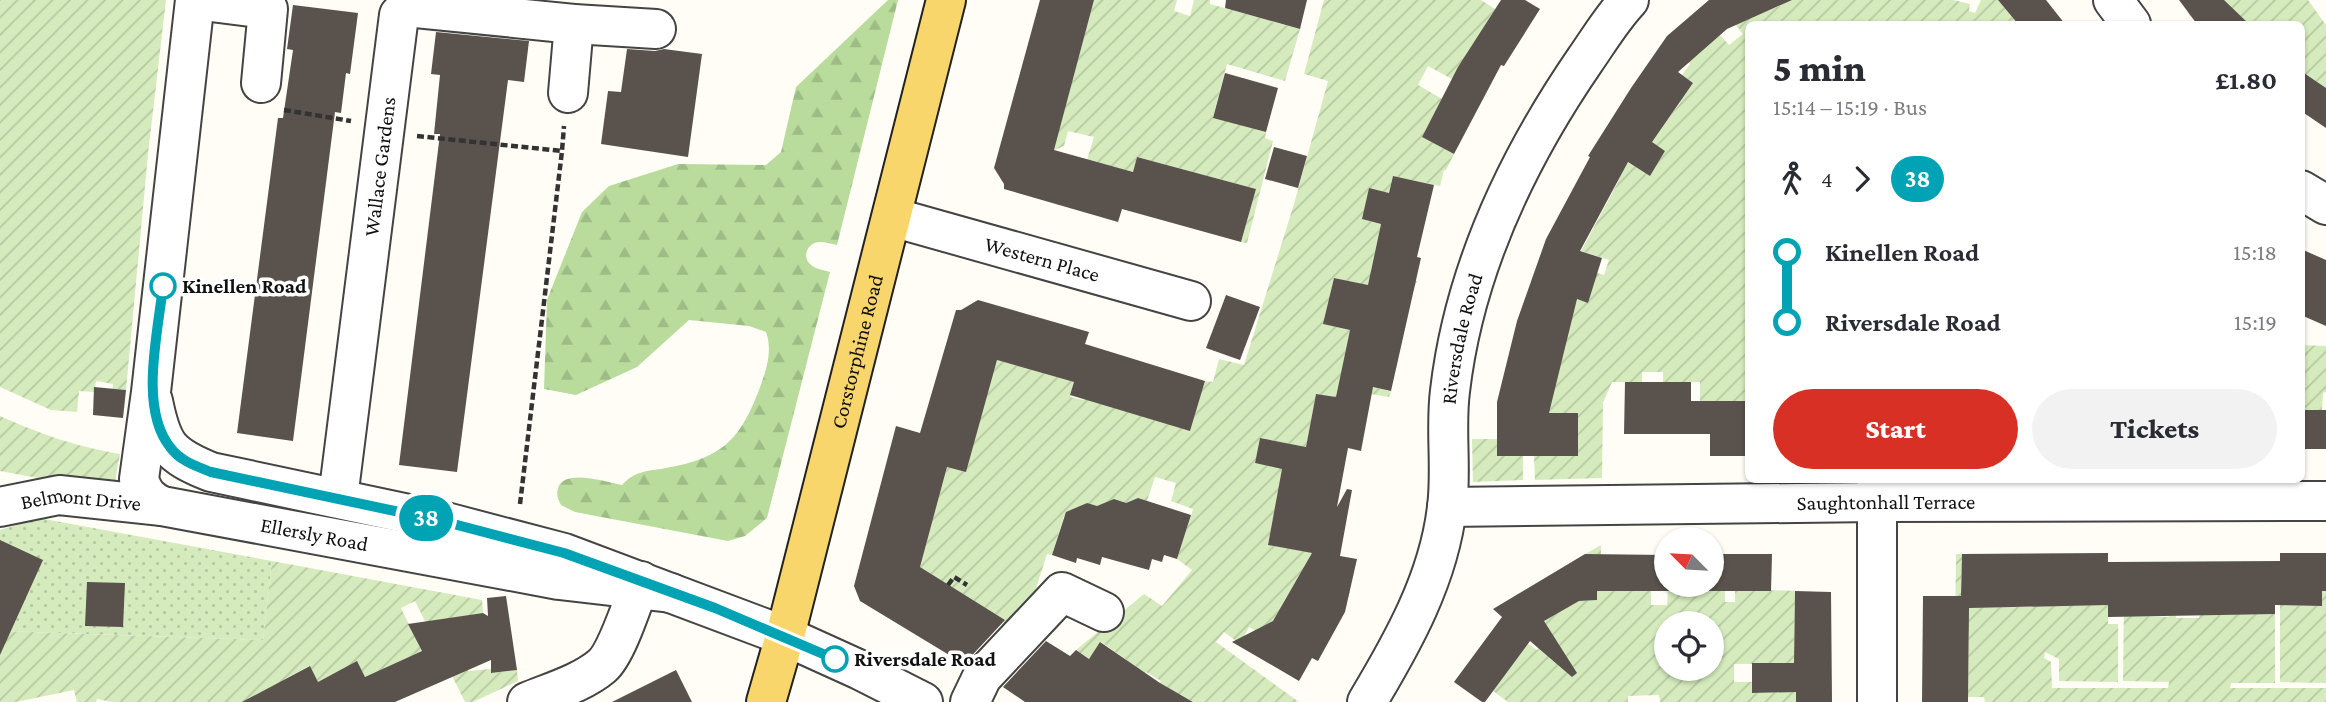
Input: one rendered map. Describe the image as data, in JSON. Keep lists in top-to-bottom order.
{
  "streets": {
    "main road": ["Corstorphine Road"],
    "street": [
      "Wallace Gardens",
      "Western Place",
      "Riversdale Road",
      "Saughtonhall Terrace",
      "Belmont Drive",
      "Ellersly Road"
    ]
  },
  "crossings": [
    ["Wallace Gardens", "Ellersly Road"],
    ["Western Place", "Corstorphine Road"],
    ["Riversdale Road", "Saughtonhall Terrace"],
    ["Corstorphine Road", "Ellersly Road"],
    ["Belmont Drive", "Ellersly Road"]
  ],
  "places": ["Kinellen Road", "Riversdale Road"],
  "lines": ["bus line 38"],
  "north": "top left",
  "page": {
    "on_map": "38",
    "heading": ["5 min", "15:14 – 15:19 · Bus", "£1.80"],
    "legs": ["4", "38"],
    "list": [
      {
        "name": "Kinellen Road",
        "value": "15:18"
      },
      {
        "name": "Riversdale Road",
        "value": "15:19"
      }
    ],
    "buttons": ["Start", "Tickets"]
  }
}
